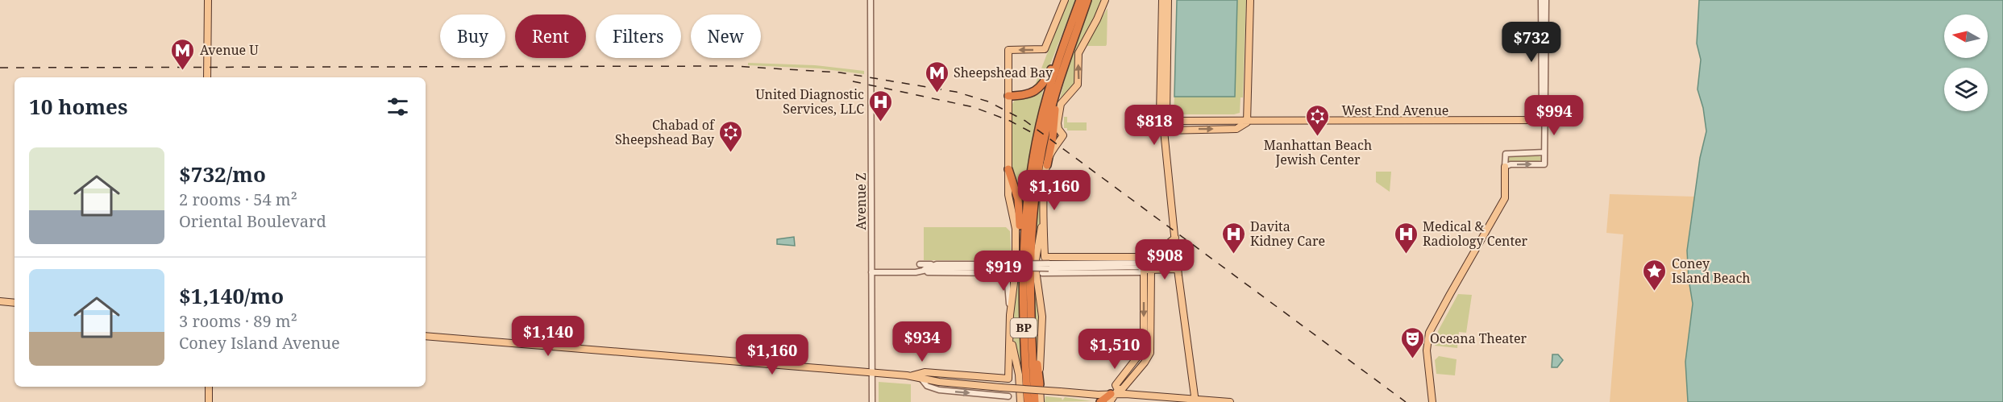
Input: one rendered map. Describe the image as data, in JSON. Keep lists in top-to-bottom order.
{
  "streets": {
    "highway": ["BP"],
    "main road": ["West End Avenue"],
    "street": ["Avenue Z"]
  },
  "places": {
    "metro station": ["Avenue U", "Sheepshead Bay"],
    "hospital": ["United Diagnostic Services, LLC", "Davita Kidney Care", "Medical & Radiology Center"],
    "synagogue": ["Manhattan Beach Jewish Center", "Chabad of Sheepshead Bay"],
    "place": ["Coney Island Beach"],
    "theatre": ["Oceana Theater"]
  },
  "north": "left",
  "page": {
    "chip": [
      "Buy",
      "Rent",
      "Filters",
      "New"
    ],
    "price": [
      "$732",
      "$994",
      "$818",
      "$1,160",
      "$908",
      "$919",
      "$1,140",
      "$934",
      "$1,510",
      "$1,160"
    ],
    "heading": "10 homes",
    "list": [
      {
        "name": "$732/mo",
        "note": "2 rooms · 54 m² · Oriental Boulevard"
      },
      {
        "name": "$1,140/mo",
        "note": "3 rooms · 89 m² · Coney Island Avenue"
      }
    ]
  }
}
